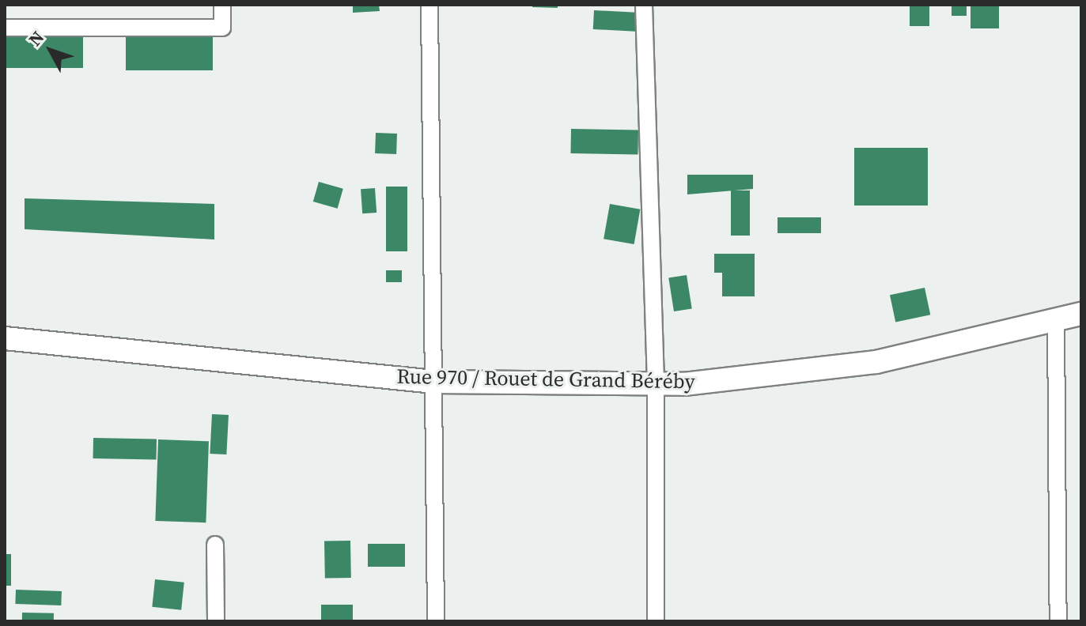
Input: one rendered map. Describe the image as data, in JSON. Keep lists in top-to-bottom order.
{
  "streets": {
    "main road": ["Rue 970 / Rouet de Grand Béréby"]
  },
  "north": "top left"
}
